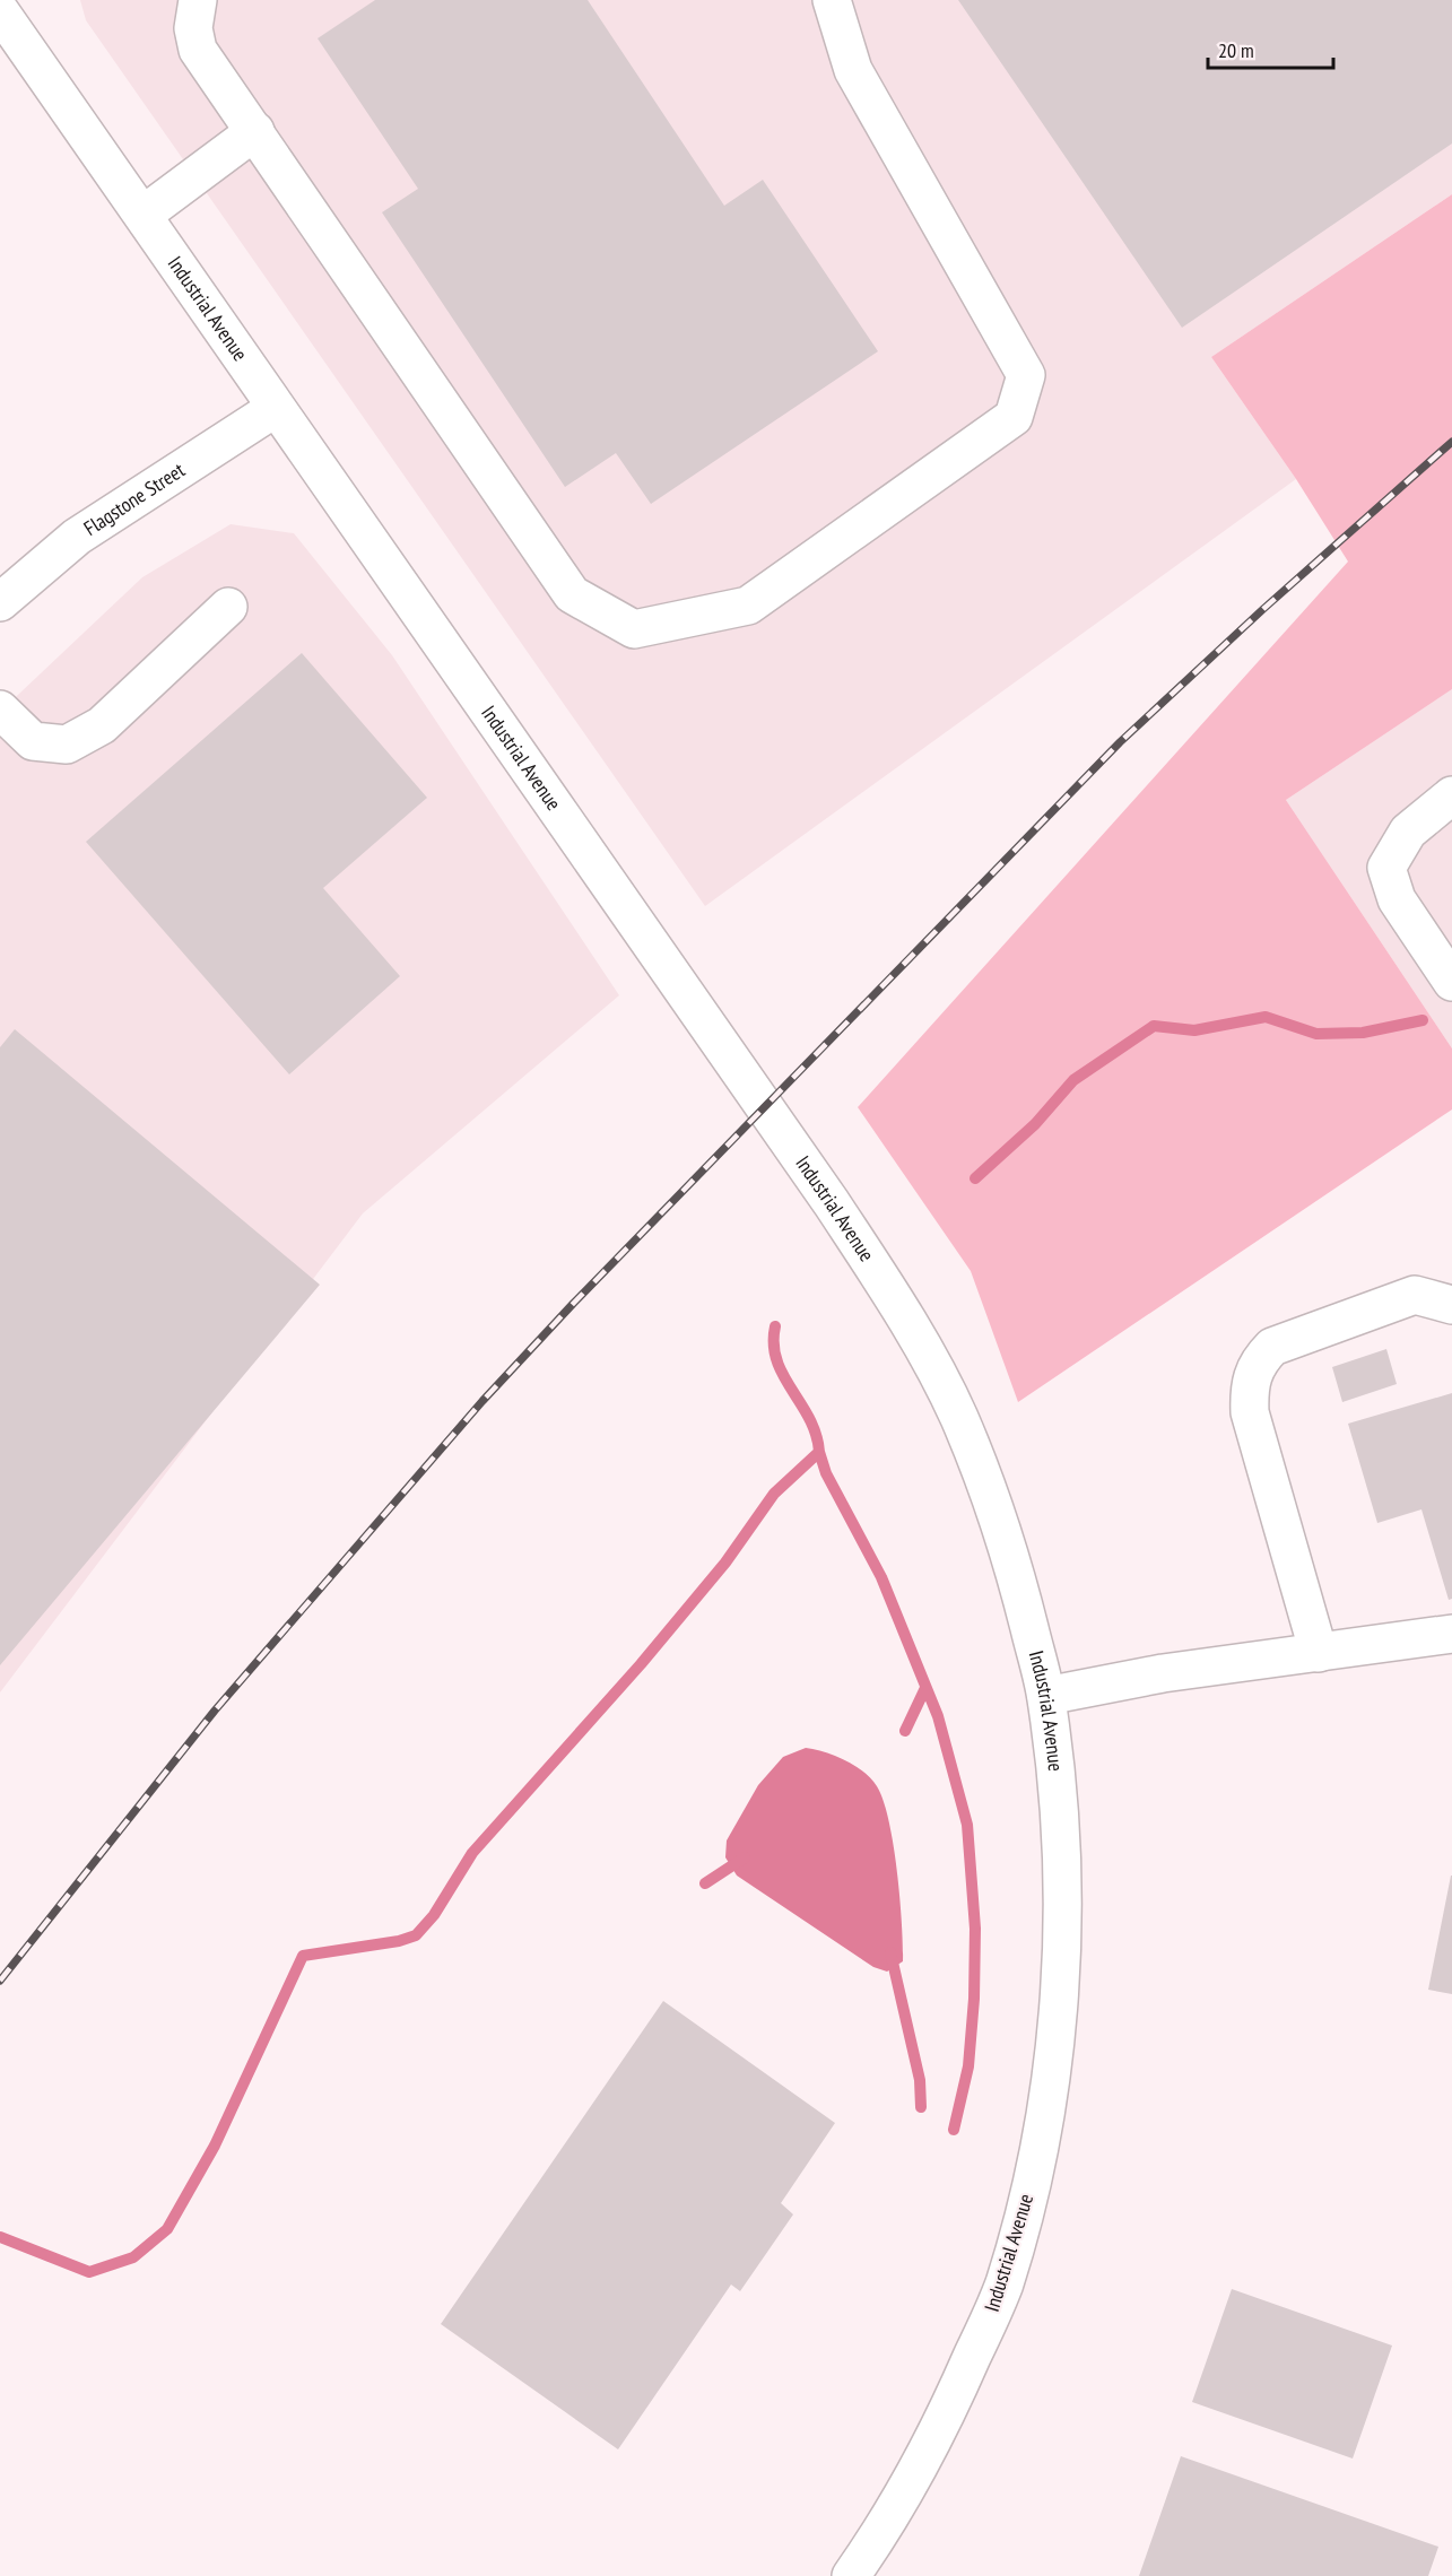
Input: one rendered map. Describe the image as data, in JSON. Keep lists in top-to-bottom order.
{
  "streets": {
    "main road": ["Industrial Avenue", "Flagstone Street"]
  },
  "crossings": [
    ["Industrial Avenue", "Flagstone Street"]
  ],
  "scale_bar": "20 m"
}
